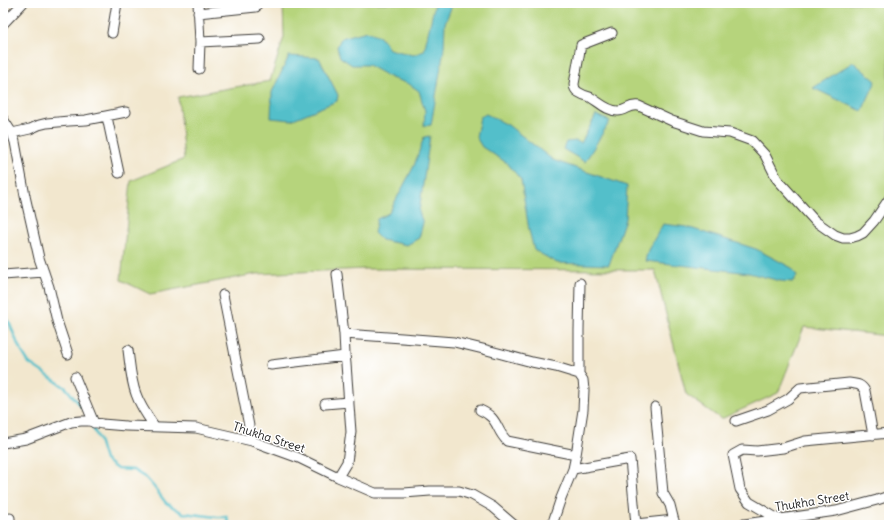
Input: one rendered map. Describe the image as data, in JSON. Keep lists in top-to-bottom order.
{
  "streets": {
    "street": ["Thukha Street"]
  }
}
